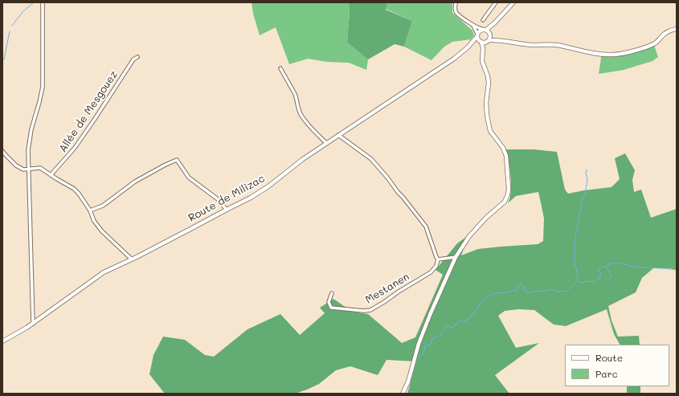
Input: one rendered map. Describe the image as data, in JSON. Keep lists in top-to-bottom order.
{
  "streets": {
    "main road": ["Route de Milizac"],
    "street": ["Allée de Mesgouez", "Mestanen"]
  },
  "legend": ["Route", "Parc"]
}
